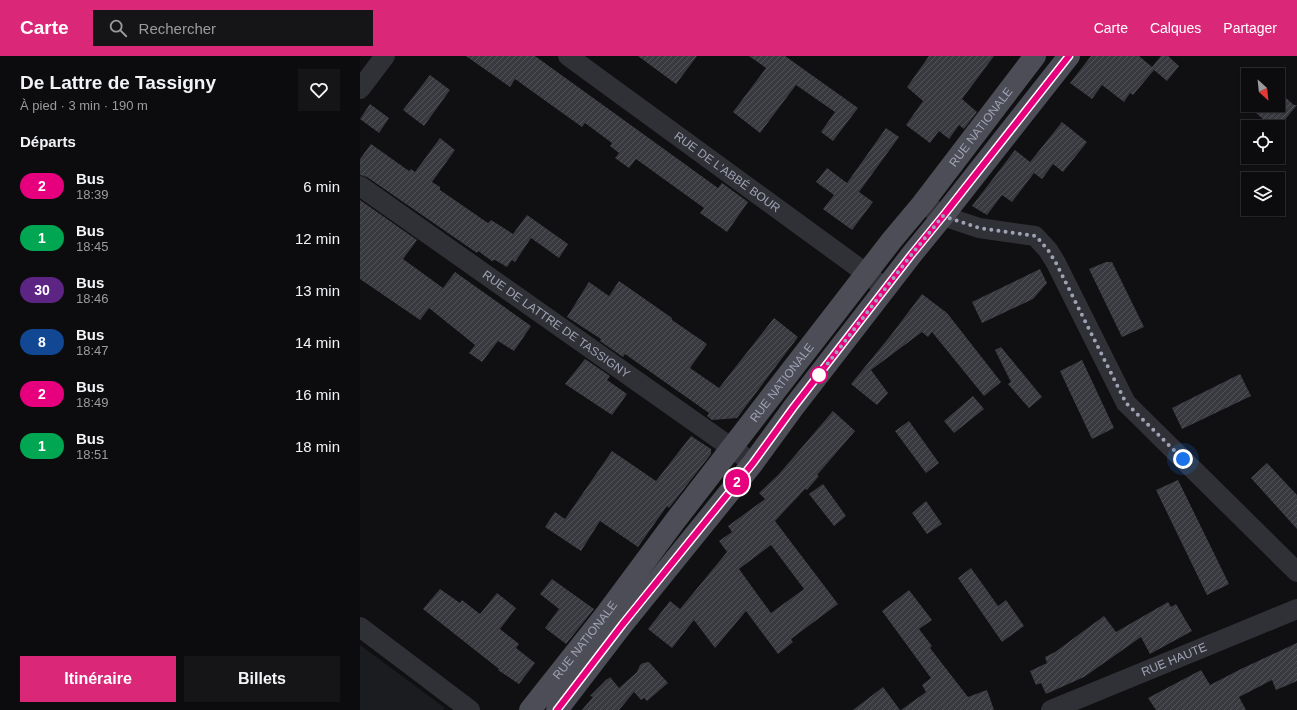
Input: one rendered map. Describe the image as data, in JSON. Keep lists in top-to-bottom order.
{
  "streets": {
    "main road": ["RUE NATIONALE"],
    "street": ["RUE DE L'ABBÉ BOUR", "RUE DE LATTRE DE TASSIGNY", "RUE HAUTE"]
  },
  "crossings": [
    ["RUE NATIONALE", "RUE DE L'ABBÉ BOUR"],
    ["RUE NATIONALE", "RUE DE LATTRE DE TASSIGNY"]
  ],
  "lines": ["bus line 2"],
  "north": "bottom right",
  "page": {
    "header": "Carte",
    "search": "Rechercher",
    "nav": ["Carte", "Calques", "Partager"],
    "heading": [
      ["De Lattre de Tassigny", "À pied · 3 min · 190 m"],
      "Départs"
    ],
    "on_map": "2",
    "list": [
      {
        "mark": "2",
        "name": "Bus",
        "note": "18:39",
        "value": "6 min"
      },
      {
        "mark": "1",
        "name": "Bus",
        "note": "18:45",
        "value": "12 min"
      },
      {
        "mark": "30",
        "name": "Bus",
        "note": "18:46",
        "value": "13 min"
      },
      {
        "mark": "8",
        "name": "Bus",
        "note": "18:47",
        "value": "14 min"
      },
      {
        "mark": "2",
        "name": "Bus",
        "note": "18:49",
        "value": "16 min"
      },
      {
        "mark": "1",
        "name": "Bus",
        "note": "18:51",
        "value": "18 min"
      }
    ],
    "buttons": ["Itinéraire", "Billets"]
  }
}
